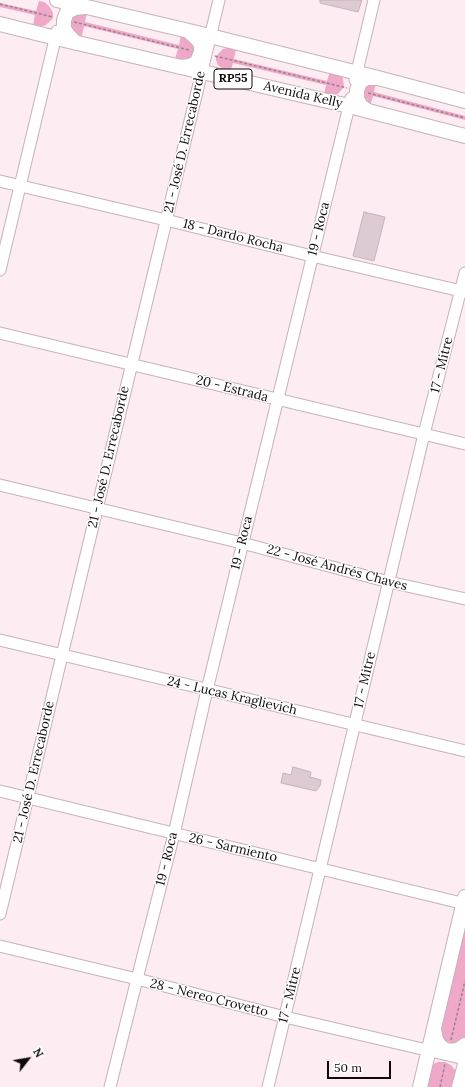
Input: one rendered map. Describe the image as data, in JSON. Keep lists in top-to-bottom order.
{
  "streets": {
    "main road": ["RP55", "Avenida Kelly"],
    "street": [
      "21 - José D. Errecaborde",
      "19 - Roca",
      "18 - Dardo Rocha",
      "17 - Mitre",
      "20 - Estrada",
      "22 - José Andrés Chaves",
      "24 - Lucas Kraglievich",
      "26 - Sarmiento",
      "28 - Nereo Crovetto"
    ]
  },
  "crossings": [
    ["Avenida Kelly", "21 - José D. Errecaborde"],
    ["Avenida Kelly", "19 - Roca"],
    ["21 - José D. Errecaborde", "18 - Dardo Rocha"],
    ["21 - José D. Errecaborde", "20 - Estrada"],
    ["21 - José D. Errecaborde", "22 - José Andrés Chaves"],
    ["21 - José D. Errecaborde", "24 - Lucas Kraglievich"],
    ["21 - José D. Errecaborde", "26 - Sarmiento"],
    ["19 - Roca", "18 - Dardo Rocha"],
    ["19 - Roca", "20 - Estrada"],
    ["19 - Roca", "22 - José Andrés Chaves"],
    ["19 - Roca", "24 - Lucas Kraglievich"],
    ["19 - Roca", "26 - Sarmiento"],
    ["19 - Roca", "28 - Nereo Crovetto"],
    ["18 - Dardo Rocha", "17 - Mitre"],
    ["17 - Mitre", "20 - Estrada"],
    ["17 - Mitre", "22 - José Andrés Chaves"],
    ["17 - Mitre", "24 - Lucas Kraglievich"],
    ["17 - Mitre", "26 - Sarmiento"],
    ["17 - Mitre", "28 - Nereo Crovetto"]
  ],
  "scale_bar": "50 m",
  "north": "top right"
}
